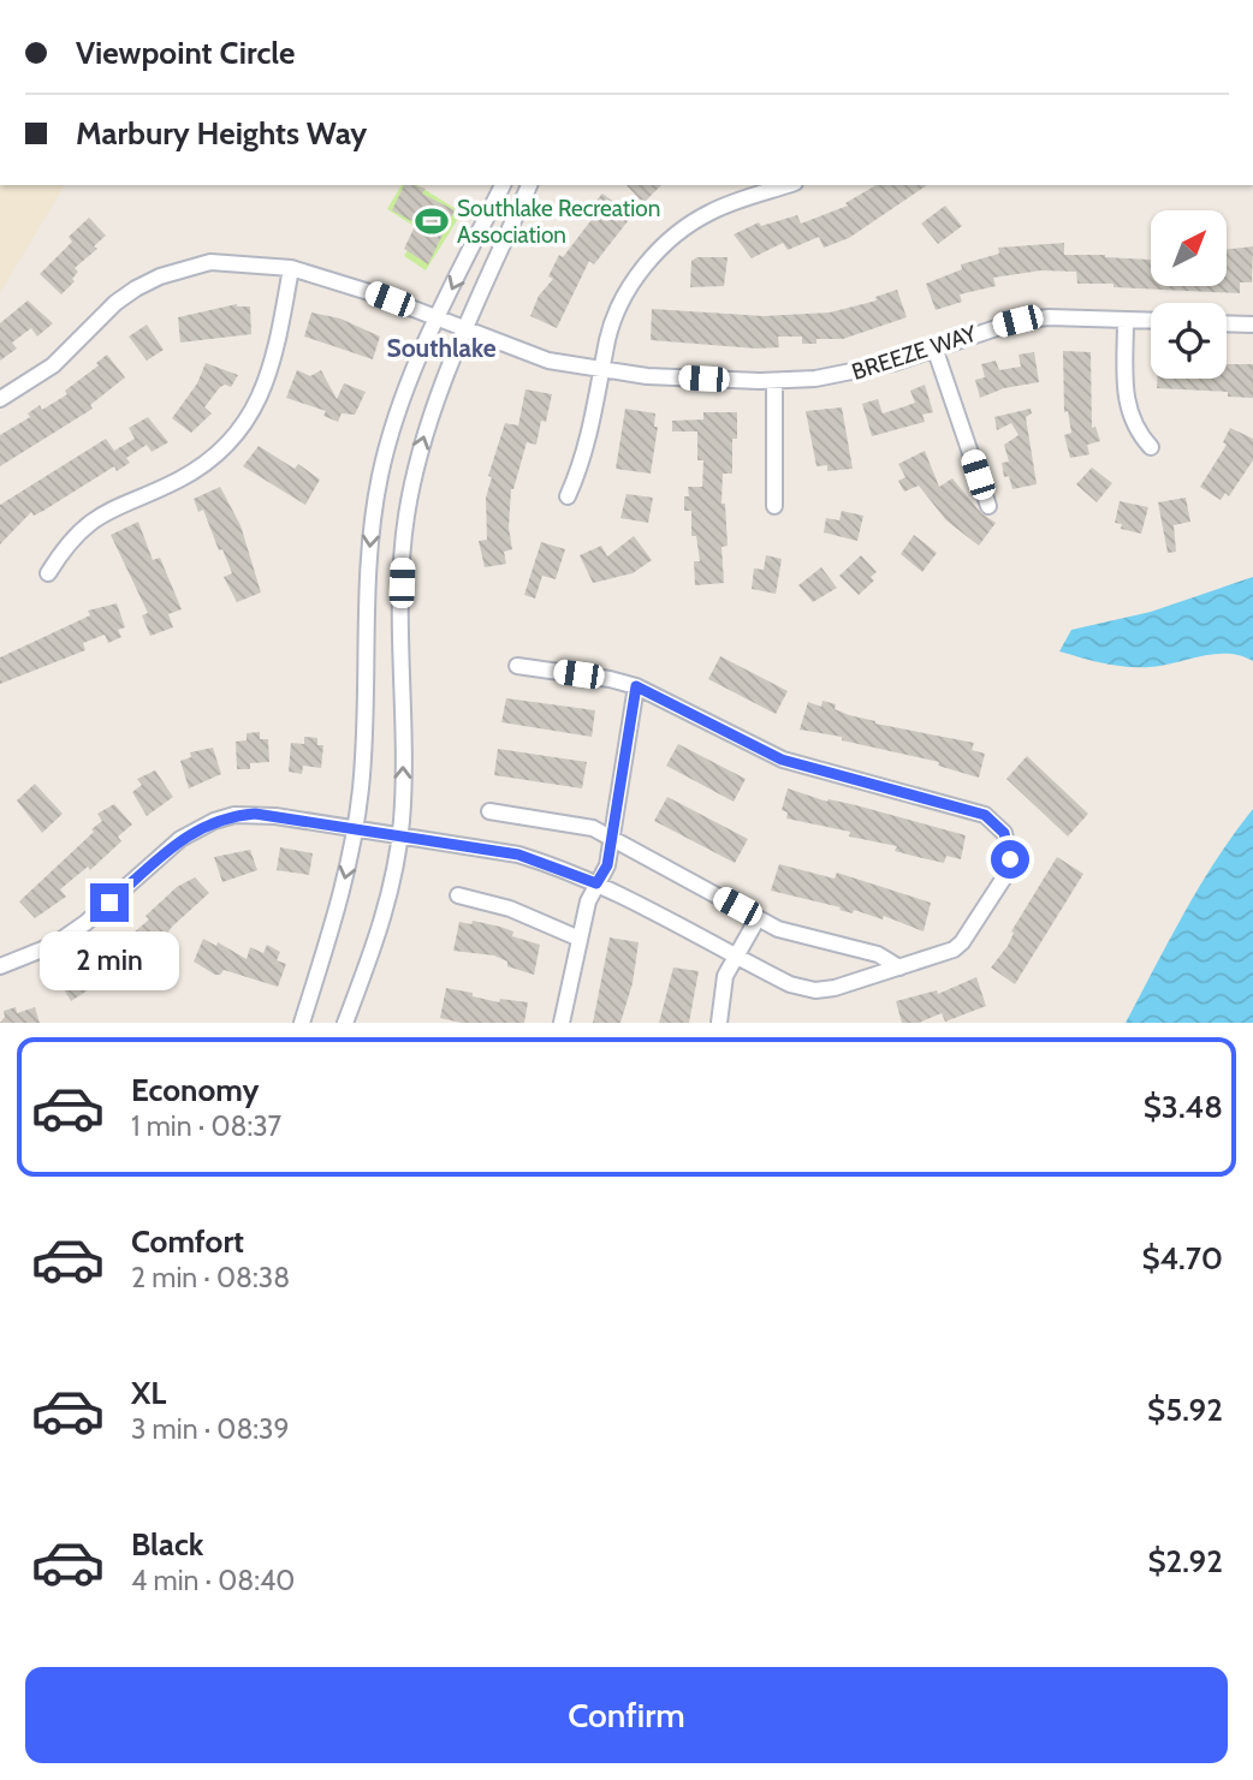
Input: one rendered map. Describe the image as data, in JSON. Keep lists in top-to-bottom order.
{
  "streets": {
    "street": ["BREEZE WAY"]
  },
  "districts": ["Southlake"],
  "places": {
    "sports": ["Southlake Recreation Association"]
  },
  "north": "top right",
  "page": {
    "banner": ["Viewpoint Circle", "Marbury Heights Way"],
    "bubble": "2 min",
    "list": [
      {
        "name": "Economy",
        "note": "1 min · 08:37",
        "value": "$3.48"
      },
      {
        "name": "Comfort",
        "note": "2 min · 08:38",
        "value": "$4.70"
      },
      {
        "name": "XL",
        "note": "3 min · 08:39",
        "value": "$5.92"
      },
      {
        "name": "Black",
        "note": "4 min · 08:40",
        "value": "$2.92"
      }
    ],
    "buttons": "Confirm"
  }
}
